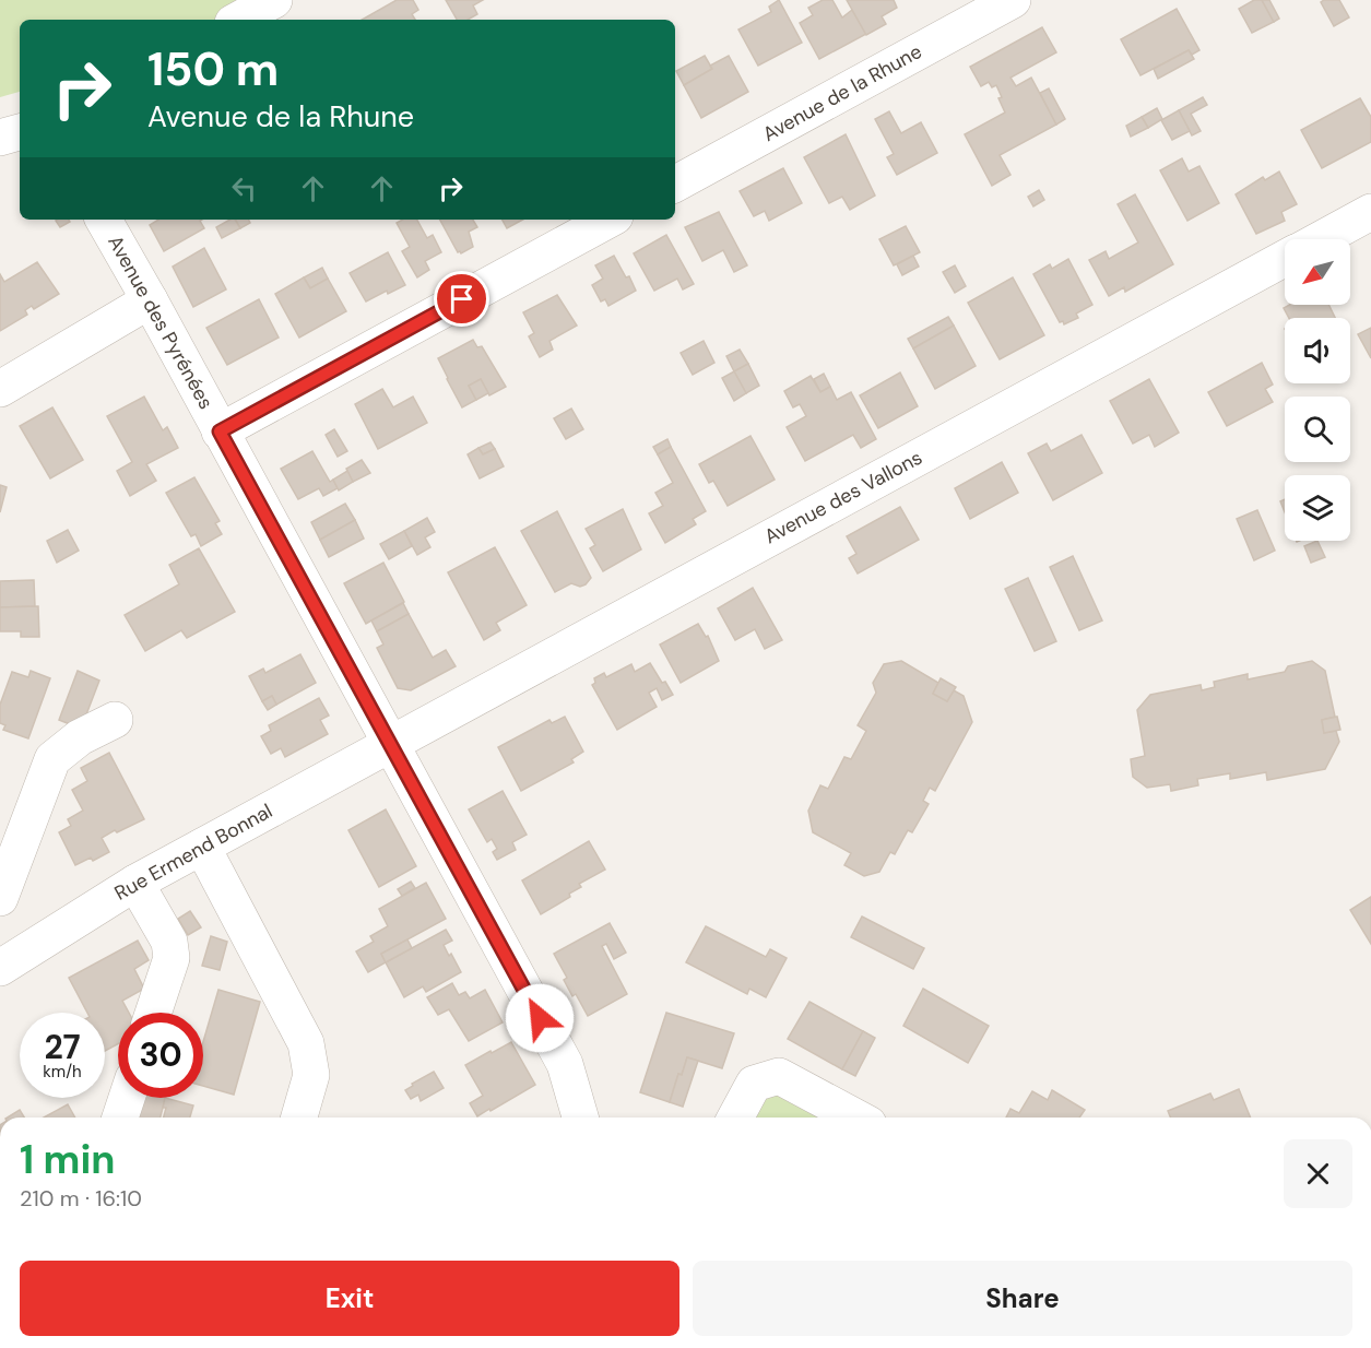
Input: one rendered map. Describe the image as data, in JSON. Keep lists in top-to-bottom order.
{
  "streets": {
    "street": [
      "Avenue de la Rhune",
      "Avenue des Pyrénées",
      "Avenue des Vallons",
      "Rue Ermend Bonnal"
    ]
  },
  "crossings": [
    ["Avenue des Pyrénées", "Avenue des Vallons"],
    ["Avenue des Pyrénées", "Rue Ermend Bonnal"],
    ["Avenue des Vallons", "Rue Ermend Bonnal"]
  ],
  "north": "bottom left",
  "page": {
    "turn": ["150 m", "Avenue de la Rhune"],
    "speed": "27 km/h",
    "limit": "30",
    "heading": ["1 min", "210 m · 16:10"],
    "buttons": ["Exit", "Share"]
  }
}
